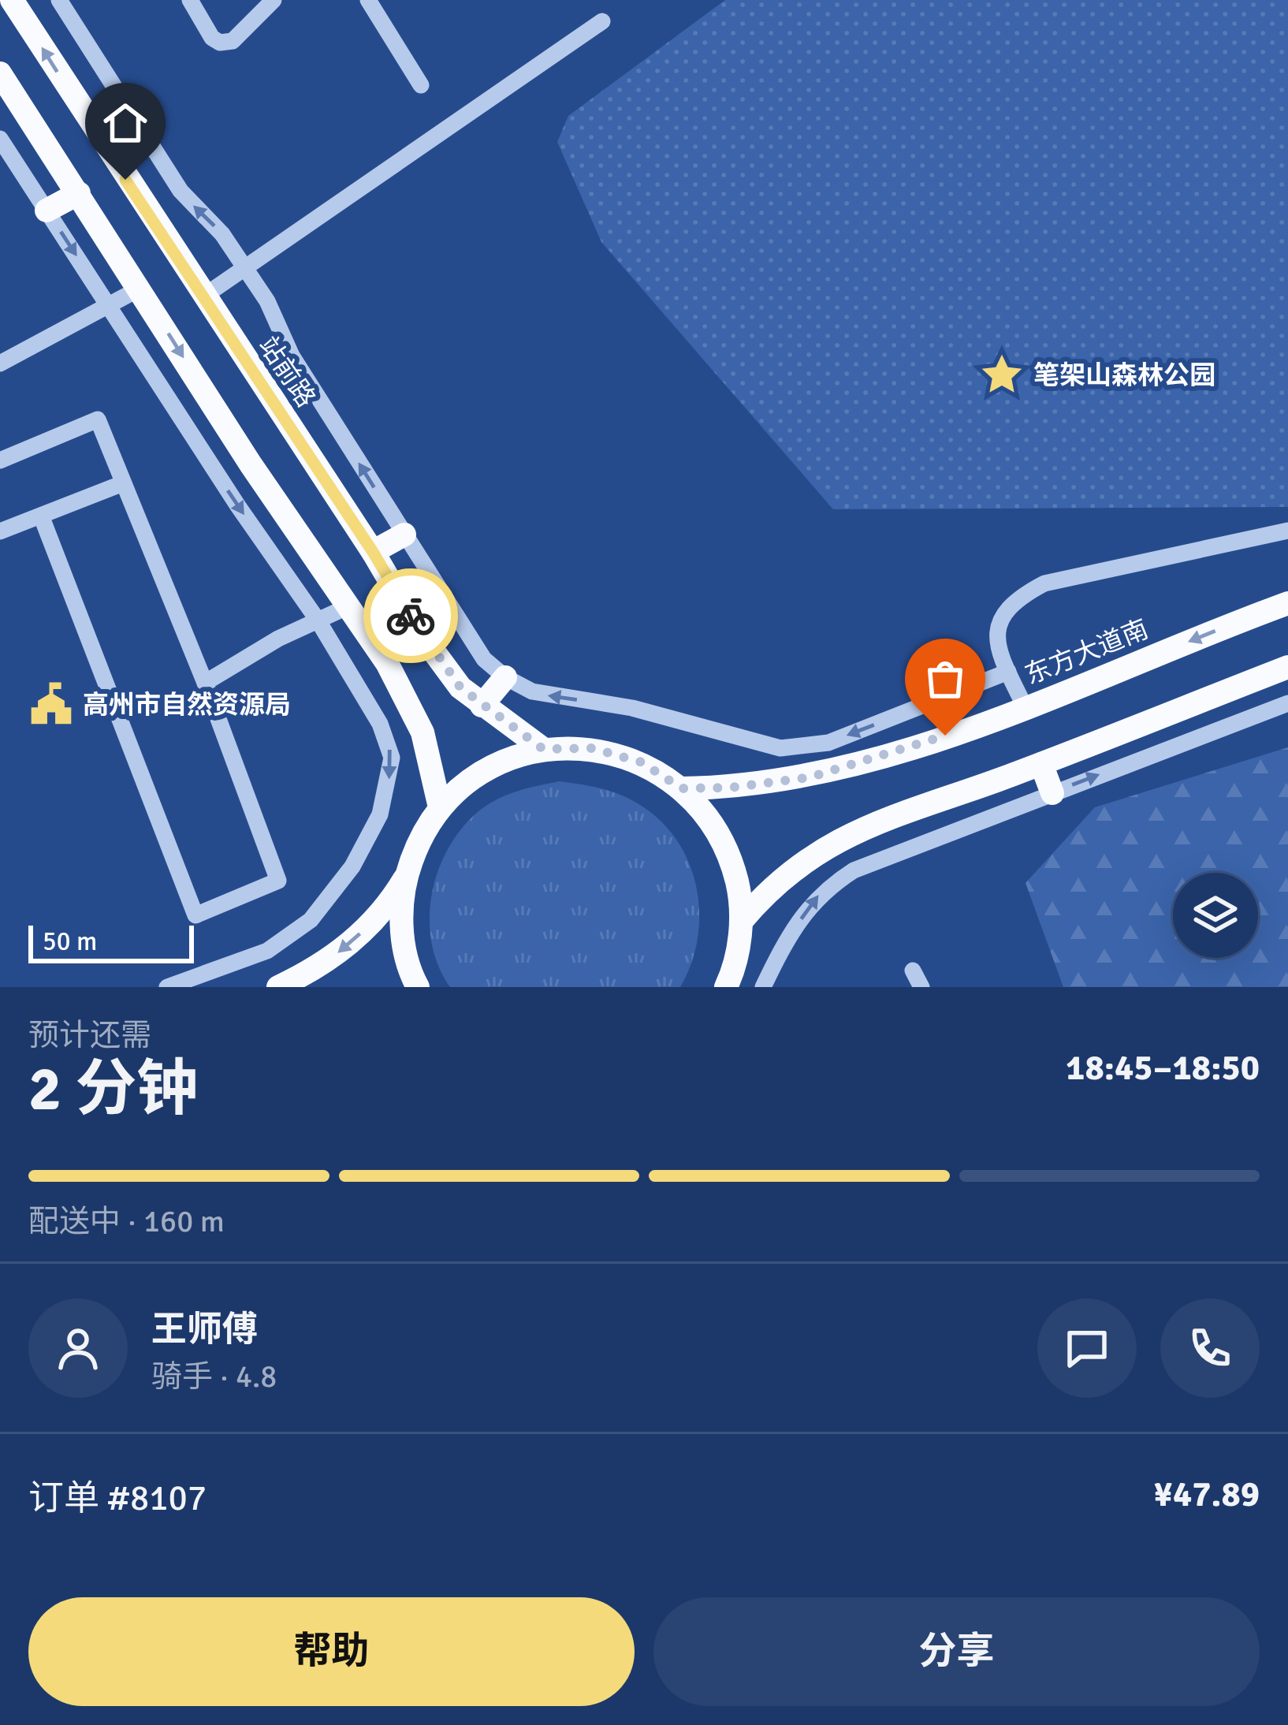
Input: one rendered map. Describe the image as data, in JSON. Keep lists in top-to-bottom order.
{
  "streets": {
    "main road": ["站前路", "东方大道南"]
  },
  "places": {
    "place": ["笔架山森林公园"],
    "public building": ["高州市自然资源局"]
  },
  "scale_bar": "50 m",
  "page": {
    "scale": "50 m",
    "heading": ["2 分钟", "预计还需", "18:45–18:50"],
    "panel": [
      "王师傅",
      "骑手 · 4.8",
      "订单 #8107",
      "¥47.89"
    ],
    "bar": "配送中 · 160 m",
    "buttons": ["帮助", "分享"]
  }
}
